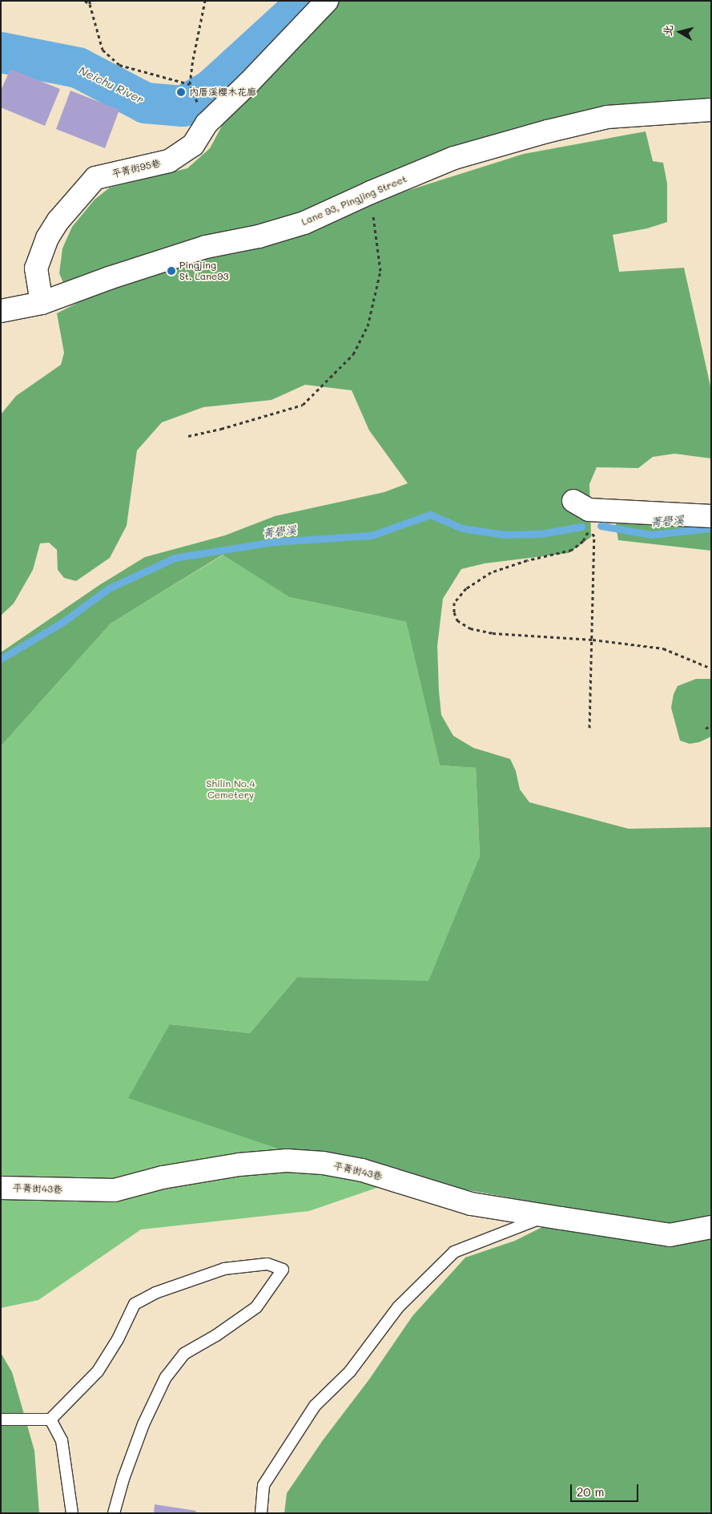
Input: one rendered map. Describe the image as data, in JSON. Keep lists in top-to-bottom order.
{
  "streets": {
    "street": ["平菁街95巷", "Lane 93, Pingjing Street", "平菁街43巷"]
  },
  "crossings": [
    ["平菁街95巷", "Lane 93, Pingjing Street"]
  ],
  "water": ["Neichu River", "菁礐溪"],
  "parks": ["Shilin No.4 Cemetery"],
  "places": ["內厝溪櫻木花廊", "Pingjing St. Lane93"],
  "scale_bar": "20 m",
  "north": "left"
}
